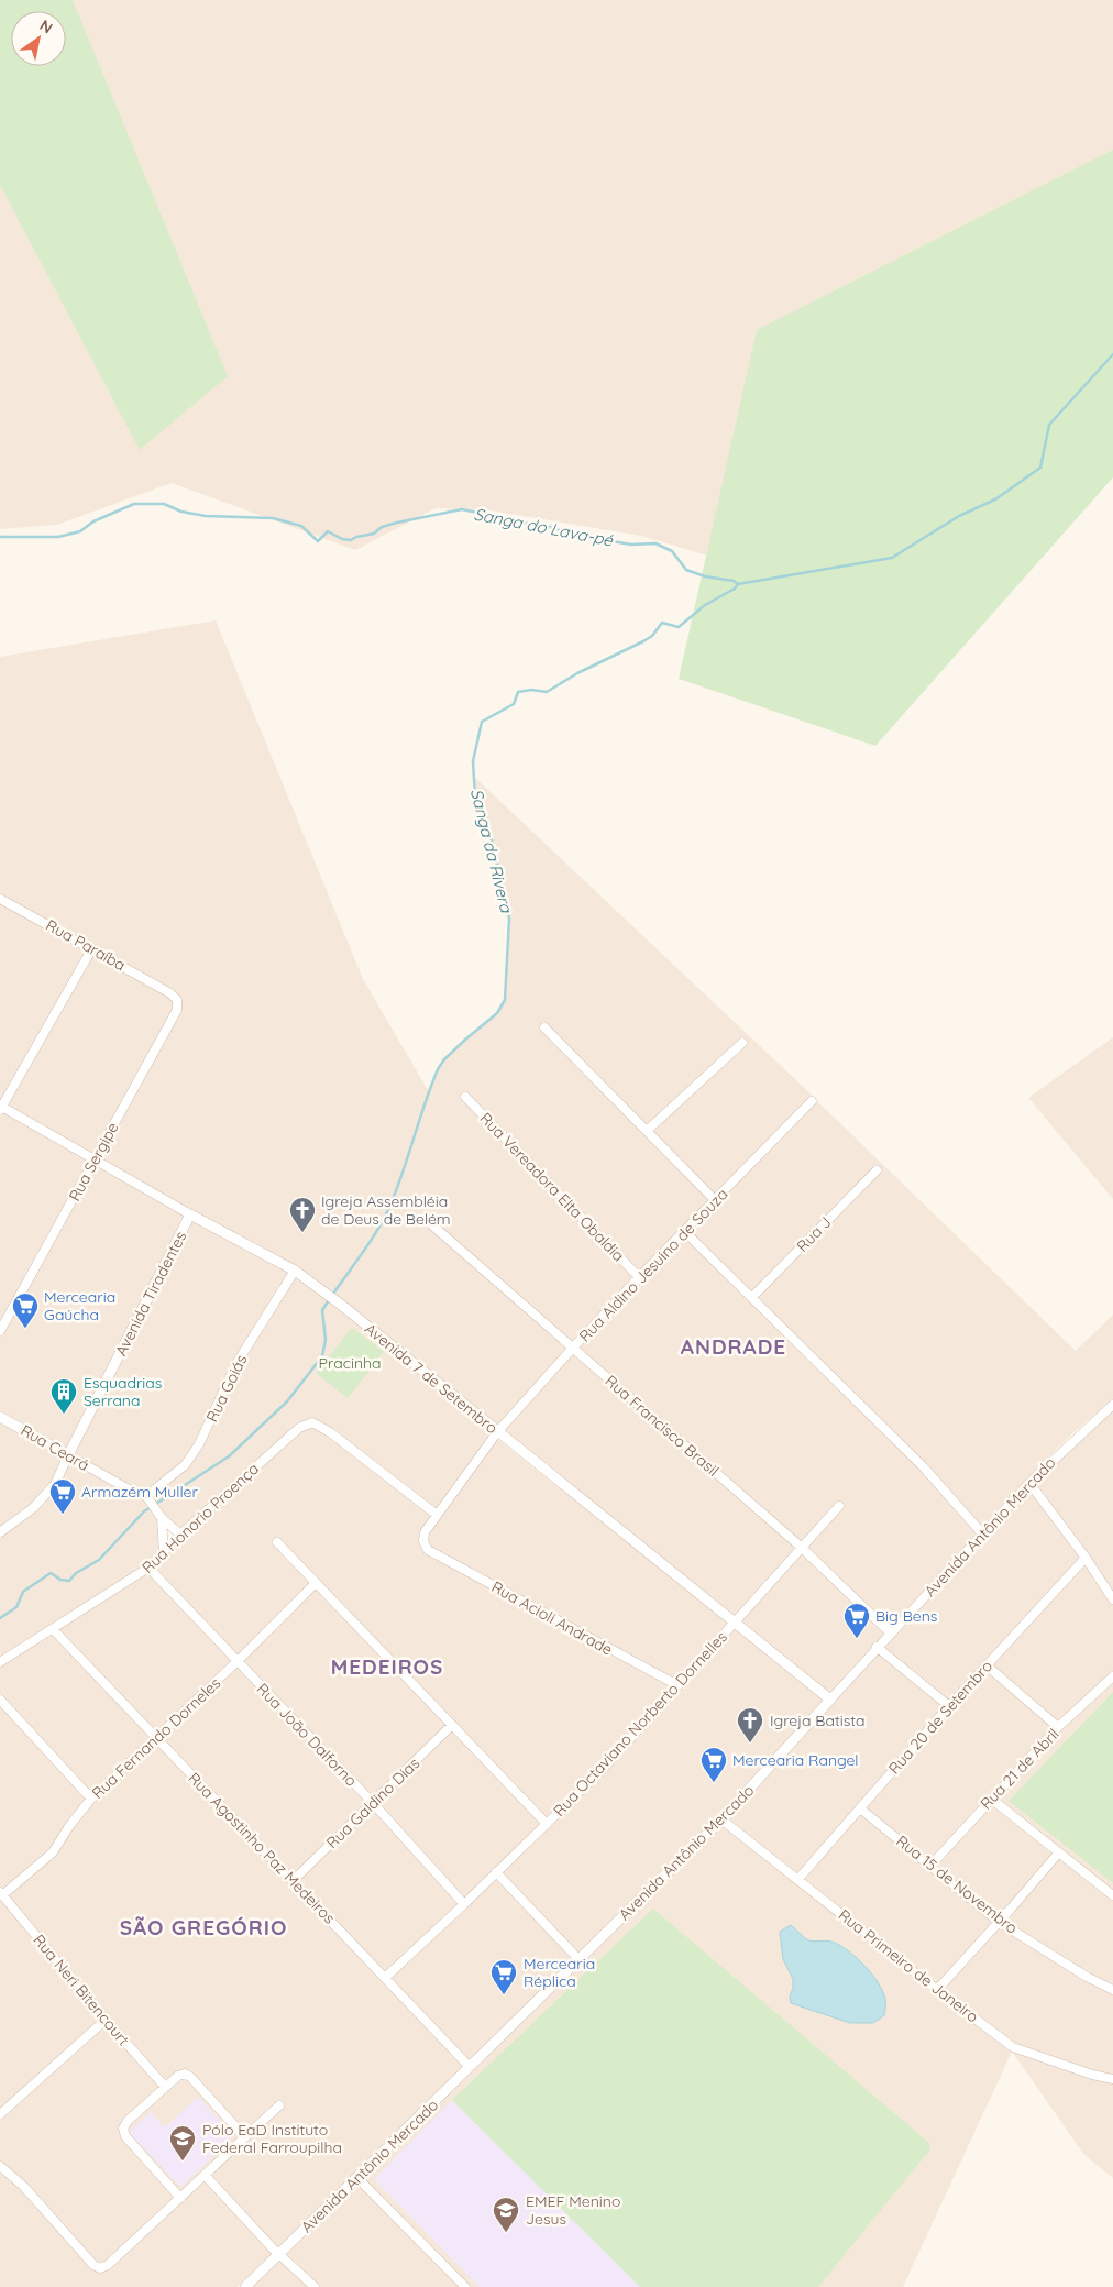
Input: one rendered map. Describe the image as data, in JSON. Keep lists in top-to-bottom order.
{
  "streets": {
    "street": [
      "Rua Paraíba",
      "Rua Sergipe",
      "Rua Vereadora Elta Obaldia",
      "Rua J",
      "Rua Aldino Jesuino de Souza",
      "Avenida Tiradentes",
      "Avenida 7 de Setembro",
      "Rua Goiás",
      "Rua Francisco Brasil",
      "Rua Ceará",
      "Rua Honorio Proença",
      "Avenida Antônio Mercado",
      "Rua Acioli Andrade",
      "Rua 20 de Setembro",
      "Rua Octaviano Norberto Dornelles",
      "Rua João Dalforno",
      "Rua Fernando Dorneles",
      "Rua 21 de Abril",
      "Rua Galdino Dias",
      "Rua Agostinho Paz Medeiros",
      "Rua 15 de Novembro",
      "Rua Primeiro de Janeiro",
      "Rua Neri Bitencourt"
    ]
  },
  "crossings": [
    ["Rua Paraíba", "Rua Sergipe"],
    ["Rua Sergipe", "Avenida 7 de Setembro"],
    ["Rua Vereadora Elta Obaldia", "Rua Aldino Jesuino de Souza"],
    ["Rua Aldino Jesuino de Souza", "Avenida 7 de Setembro"],
    ["Rua Aldino Jesuino de Souza", "Rua Francisco Brasil"],
    ["Rua Aldino Jesuino de Souza", "Rua Honorio Proença"],
    ["Rua Aldino Jesuino de Souza", "Rua Acioli Andrade"],
    ["Avenida Tiradentes", "Avenida 7 de Setembro"],
    ["Avenida Tiradentes", "Rua Ceará"],
    ["Avenida 7 de Setembro", "Rua Goiás"],
    ["Avenida 7 de Setembro", "Avenida Antônio Mercado"],
    ["Avenida 7 de Setembro", "Rua Octaviano Norberto Dornelles"],
    ["Rua Goiás", "Rua Ceará"],
    ["Rua Francisco Brasil", "Avenida Antônio Mercado"],
    ["Rua Francisco Brasil", "Rua Octaviano Norberto Dornelles"],
    ["Rua Honorio Proença", "Rua João Dalforno"],
    ["Rua Honorio Proença", "Rua Agostinho Paz Medeiros"],
    ["Avenida Antônio Mercado", "Rua Agostinho Paz Medeiros"],
    ["Avenida Antônio Mercado", "Rua Primeiro de Janeiro"],
    ["Rua Acioli Andrade", "Rua Octaviano Norberto Dornelles"],
    ["Rua 20 de Setembro", "Rua 15 de Novembro"],
    ["Rua 20 de Setembro", "Rua Primeiro de Janeiro"],
    ["Rua Octaviano Norberto Dornelles", "Rua João Dalforno"],
    ["Rua Octaviano Norberto Dornelles", "Rua Agostinho Paz Medeiros"],
    ["Rua João Dalforno", "Rua Fernando Dorneles"],
    ["Rua João Dalforno", "Rua Galdino Dias"],
    ["Rua Fernando Dorneles", "Rua Agostinho Paz Medeiros"],
    ["Rua Fernando Dorneles", "Rua Neri Bitencourt"],
    ["Rua 21 de Abril", "Rua 15 de Novembro"],
    ["Rua Galdino Dias", "Rua Agostinho Paz Medeiros"]
  ],
  "districts": ["ANDRADE", "MEDEIROS", "SÃO GREGÓRIO"],
  "water": ["Sanga do Lava-pé", "Sanga da Rivera"],
  "parks": ["Pracinha"],
  "places": {
    "church": ["Igreja Assembléia de Deus de Belém", "Igreja Batista"],
    "supermarket": [
      "Mercearia Gaúcha",
      "Armazém Muller",
      "Big Bens",
      "Mercearia Rangel",
      "Mercearia Réplica"
    ],
    "building": ["Esquadrias Serrana"],
    "school or university": ["Pólo EaD Instituto Federal Farroupilha", "EMEF Menino Jesus"]
  },
  "north": "top right"
}
